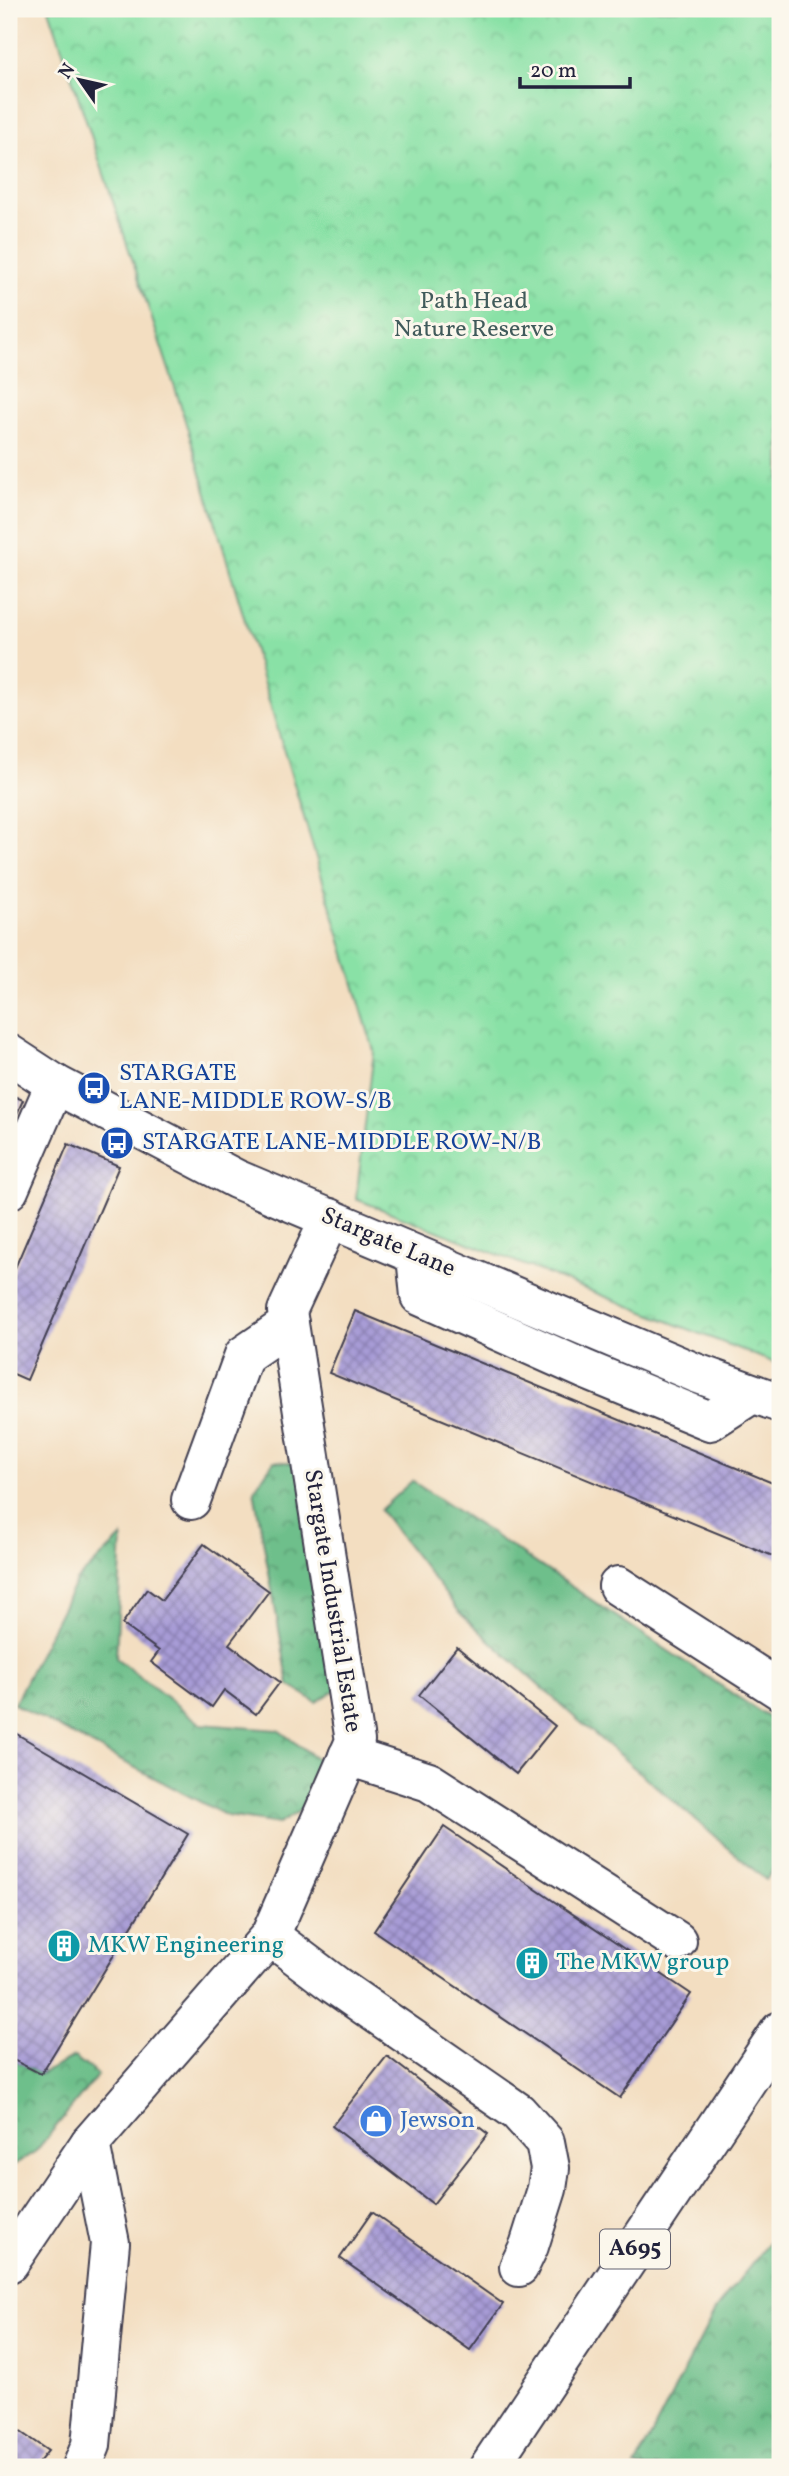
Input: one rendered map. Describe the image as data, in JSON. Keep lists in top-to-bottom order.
{
  "streets": {
    "street": ["Stargate Lane", "Stargate Industrial Estate", "A695"]
  },
  "crossings": [
    ["Stargate Lane", "Stargate Industrial Estate"]
  ],
  "parks": ["Path Head Nature Reserve"],
  "places": {
    "bus stop": ["STARGATE LANE-MIDDLE ROW-S/B", "STARGATE LANE-MIDDLE ROW-N/B"],
    "building": ["MKW Engineering", "The MKW group"],
    "shop": ["Jewson"]
  },
  "scale_bar": "20 m",
  "north": "top left"
}
